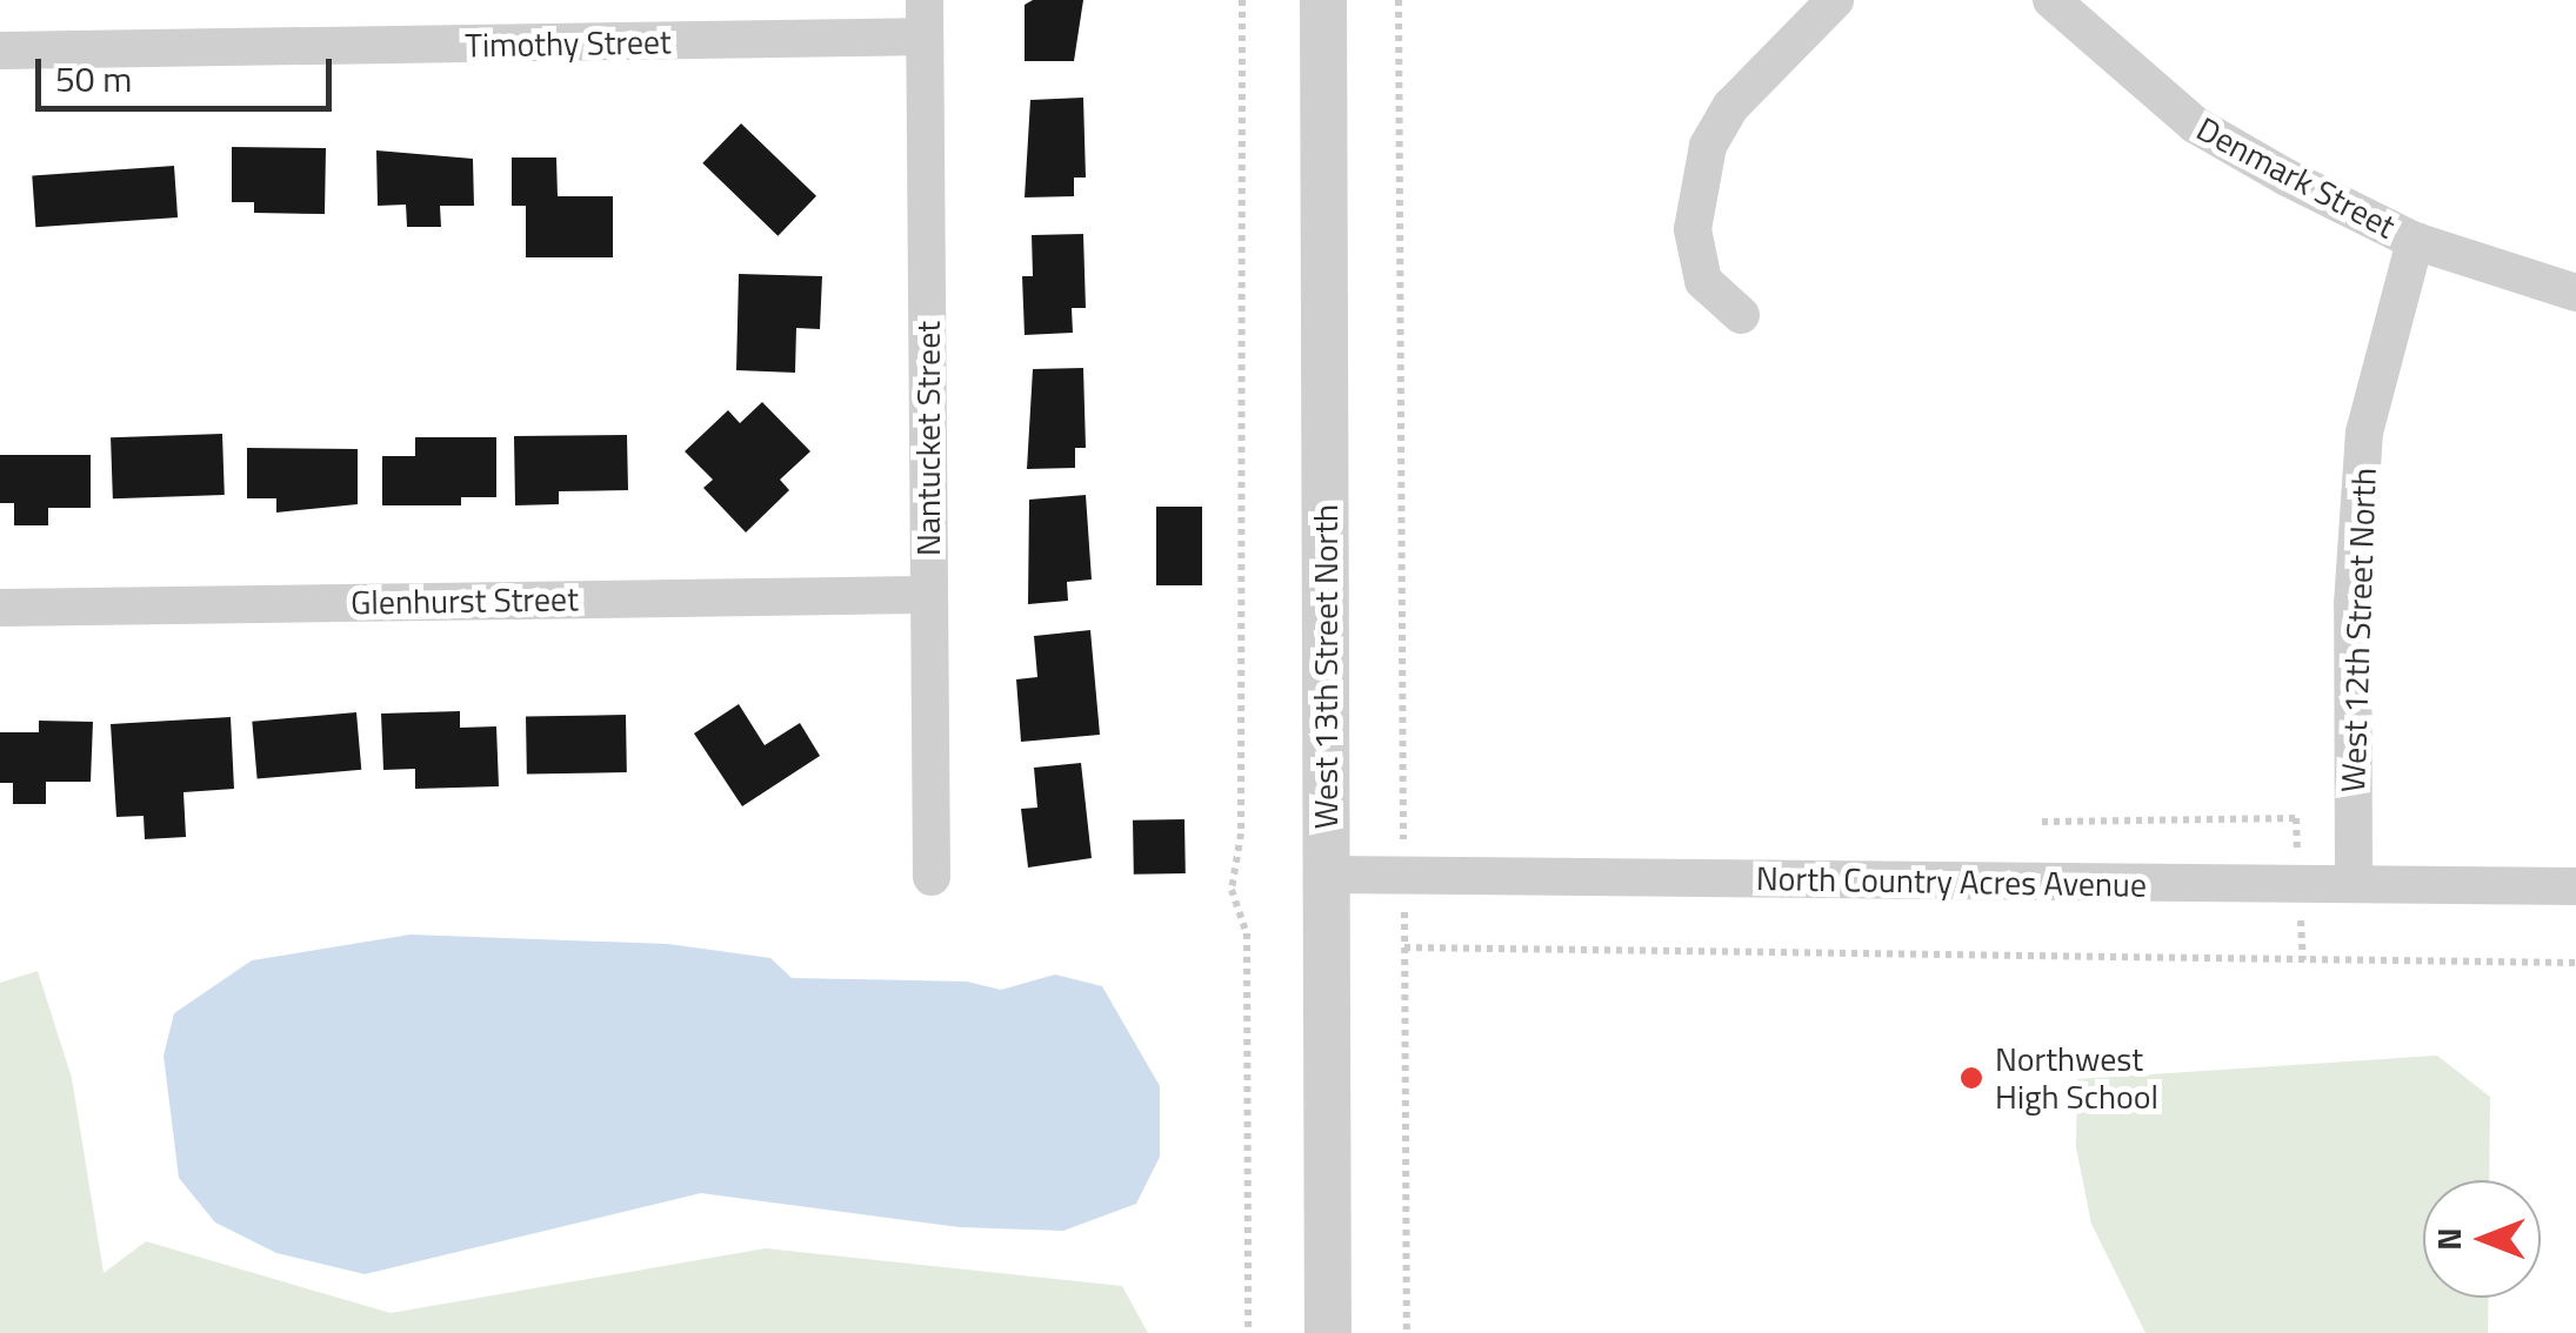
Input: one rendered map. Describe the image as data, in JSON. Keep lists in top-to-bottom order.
{
  "streets": {
    "street": [
      "Timothy Street",
      "Denmark Street",
      "Nantucket Street",
      "Glenhurst Street",
      "West 12th Street North",
      "West 13th Street North",
      "North Country Acres Avenue"
    ]
  },
  "crossings": [
    ["Timothy Street", "Nantucket Street"],
    ["Denmark Street", "West 12th Street North"],
    ["Nantucket Street", "Glenhurst Street"],
    ["West 12th Street North", "North Country Acres Avenue"],
    ["West 13th Street North", "North Country Acres Avenue"]
  ],
  "places": ["Northwest High School"],
  "scale_bar": "50 m",
  "north": "left"
}
